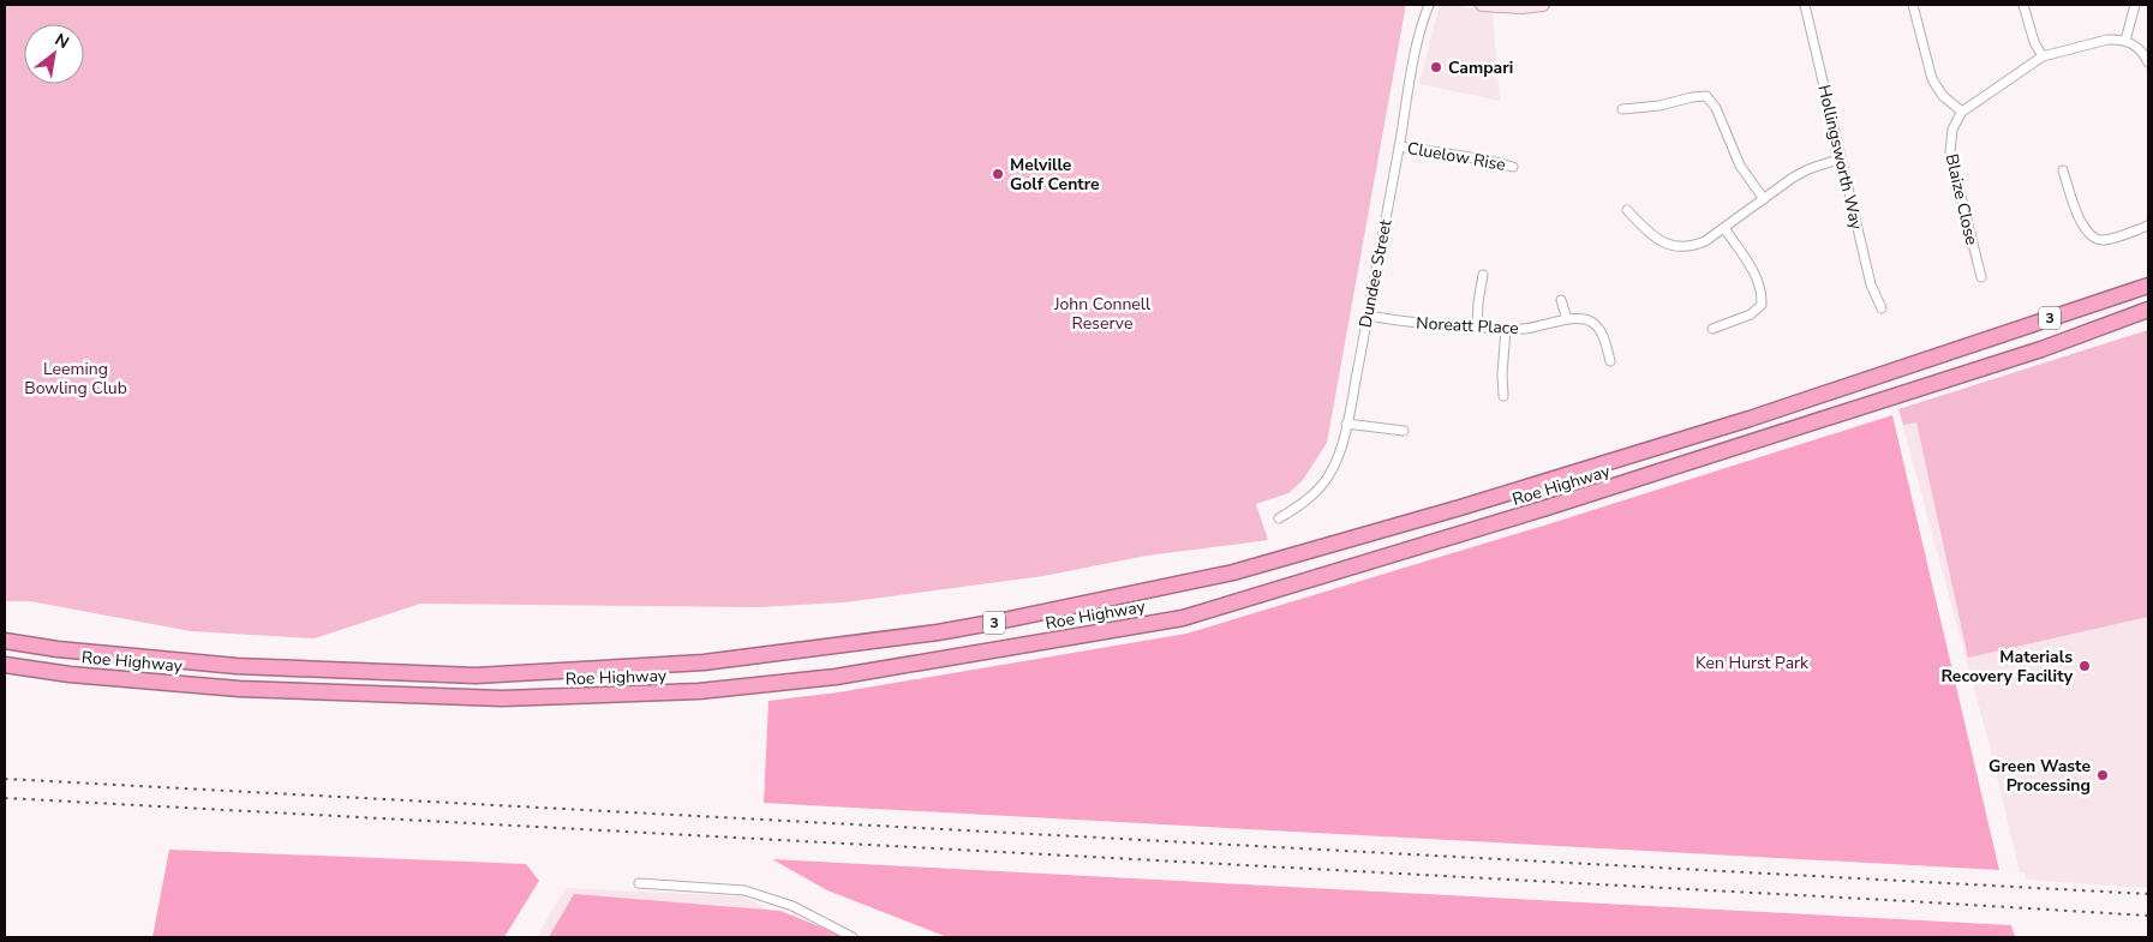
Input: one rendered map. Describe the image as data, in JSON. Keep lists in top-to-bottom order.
{
  "streets": {
    "highway": ["3", "Roe Highway"],
    "street": [
      "Cluelow Rise",
      "Hollingsworth Way",
      "Blaize Close",
      "Dundee Street",
      "Noreatt Place"
    ]
  },
  "crossings": [
    ["Cluelow Rise", "Dundee Street"],
    ["Dundee Street", "Noreatt Place"]
  ],
  "parks": ["John Connell Reserve", "Leeming Bowling Club", "Ken Hurst Park"],
  "places": [
    "Campari",
    "Melville Golf Centre",
    "Materials Recovery Facility",
    "Green Waste Processing"
  ],
  "north": "top right"
}
